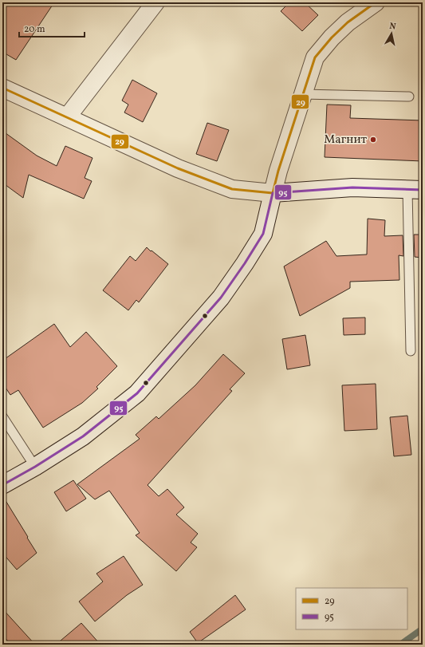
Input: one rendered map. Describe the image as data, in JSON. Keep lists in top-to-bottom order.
{
  "places": ["Магнит"],
  "lines": ["transit line 29", "transit line 95"],
  "legend": ["29", "95"],
  "scale_bar": "20 m",
  "north": "top"
}
